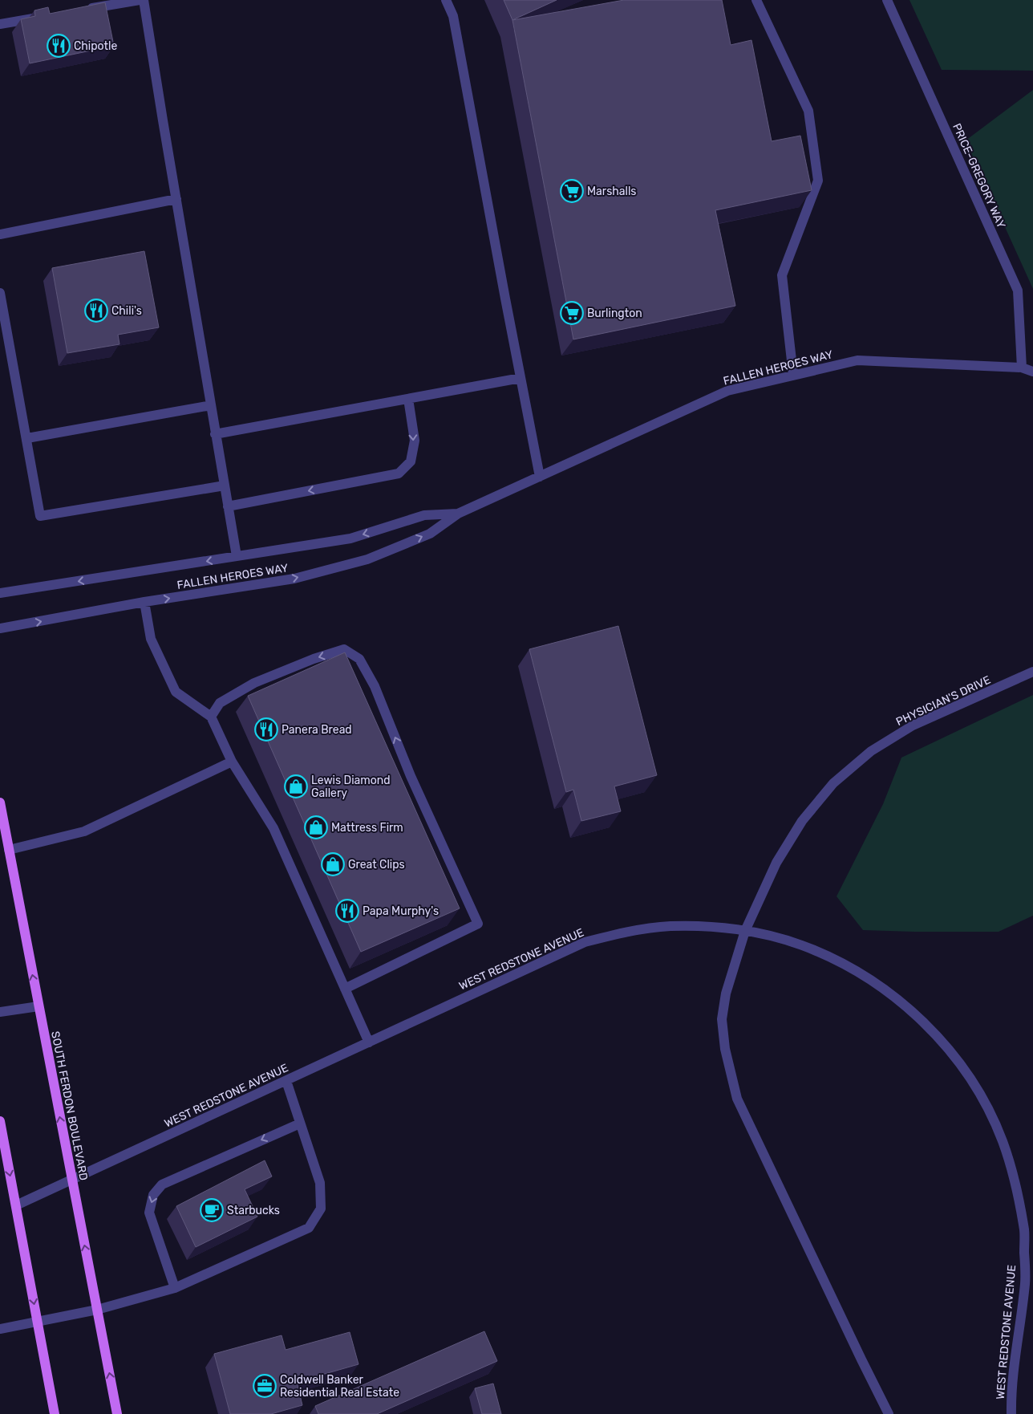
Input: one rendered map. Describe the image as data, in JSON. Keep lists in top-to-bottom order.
{
  "streets": {
    "main road": ["SOUTH FERDON BOULEVARD"],
    "street": [
      "PRICE-GREGORY WAY",
      "FALLEN HEROES WAY",
      "PHYSICIAN'S DRIVE",
      "WEST REDSTONE AVENUE"
    ]
  },
  "crossings": [
    ["PRICE-GREGORY WAY", "FALLEN HEROES WAY"],
    ["PHYSICIAN'S DRIVE", "WEST REDSTONE AVENUE"],
    ["WEST REDSTONE AVENUE", "SOUTH FERDON BOULEVARD"]
  ],
  "places": {
    "restaurant": [
      "Chipotle",
      "Chili's",
      "Panera Bread",
      "Papa Murphy's"
    ],
    "supermarket": ["Marshalls", "Burlington"],
    "shop": ["Lewis Diamond Gallery", "Mattress Firm", "Great Clips"],
    "cafe": ["Starbucks"],
    "office": ["Coldwell Banker Residential Real Estate"]
  }
}
